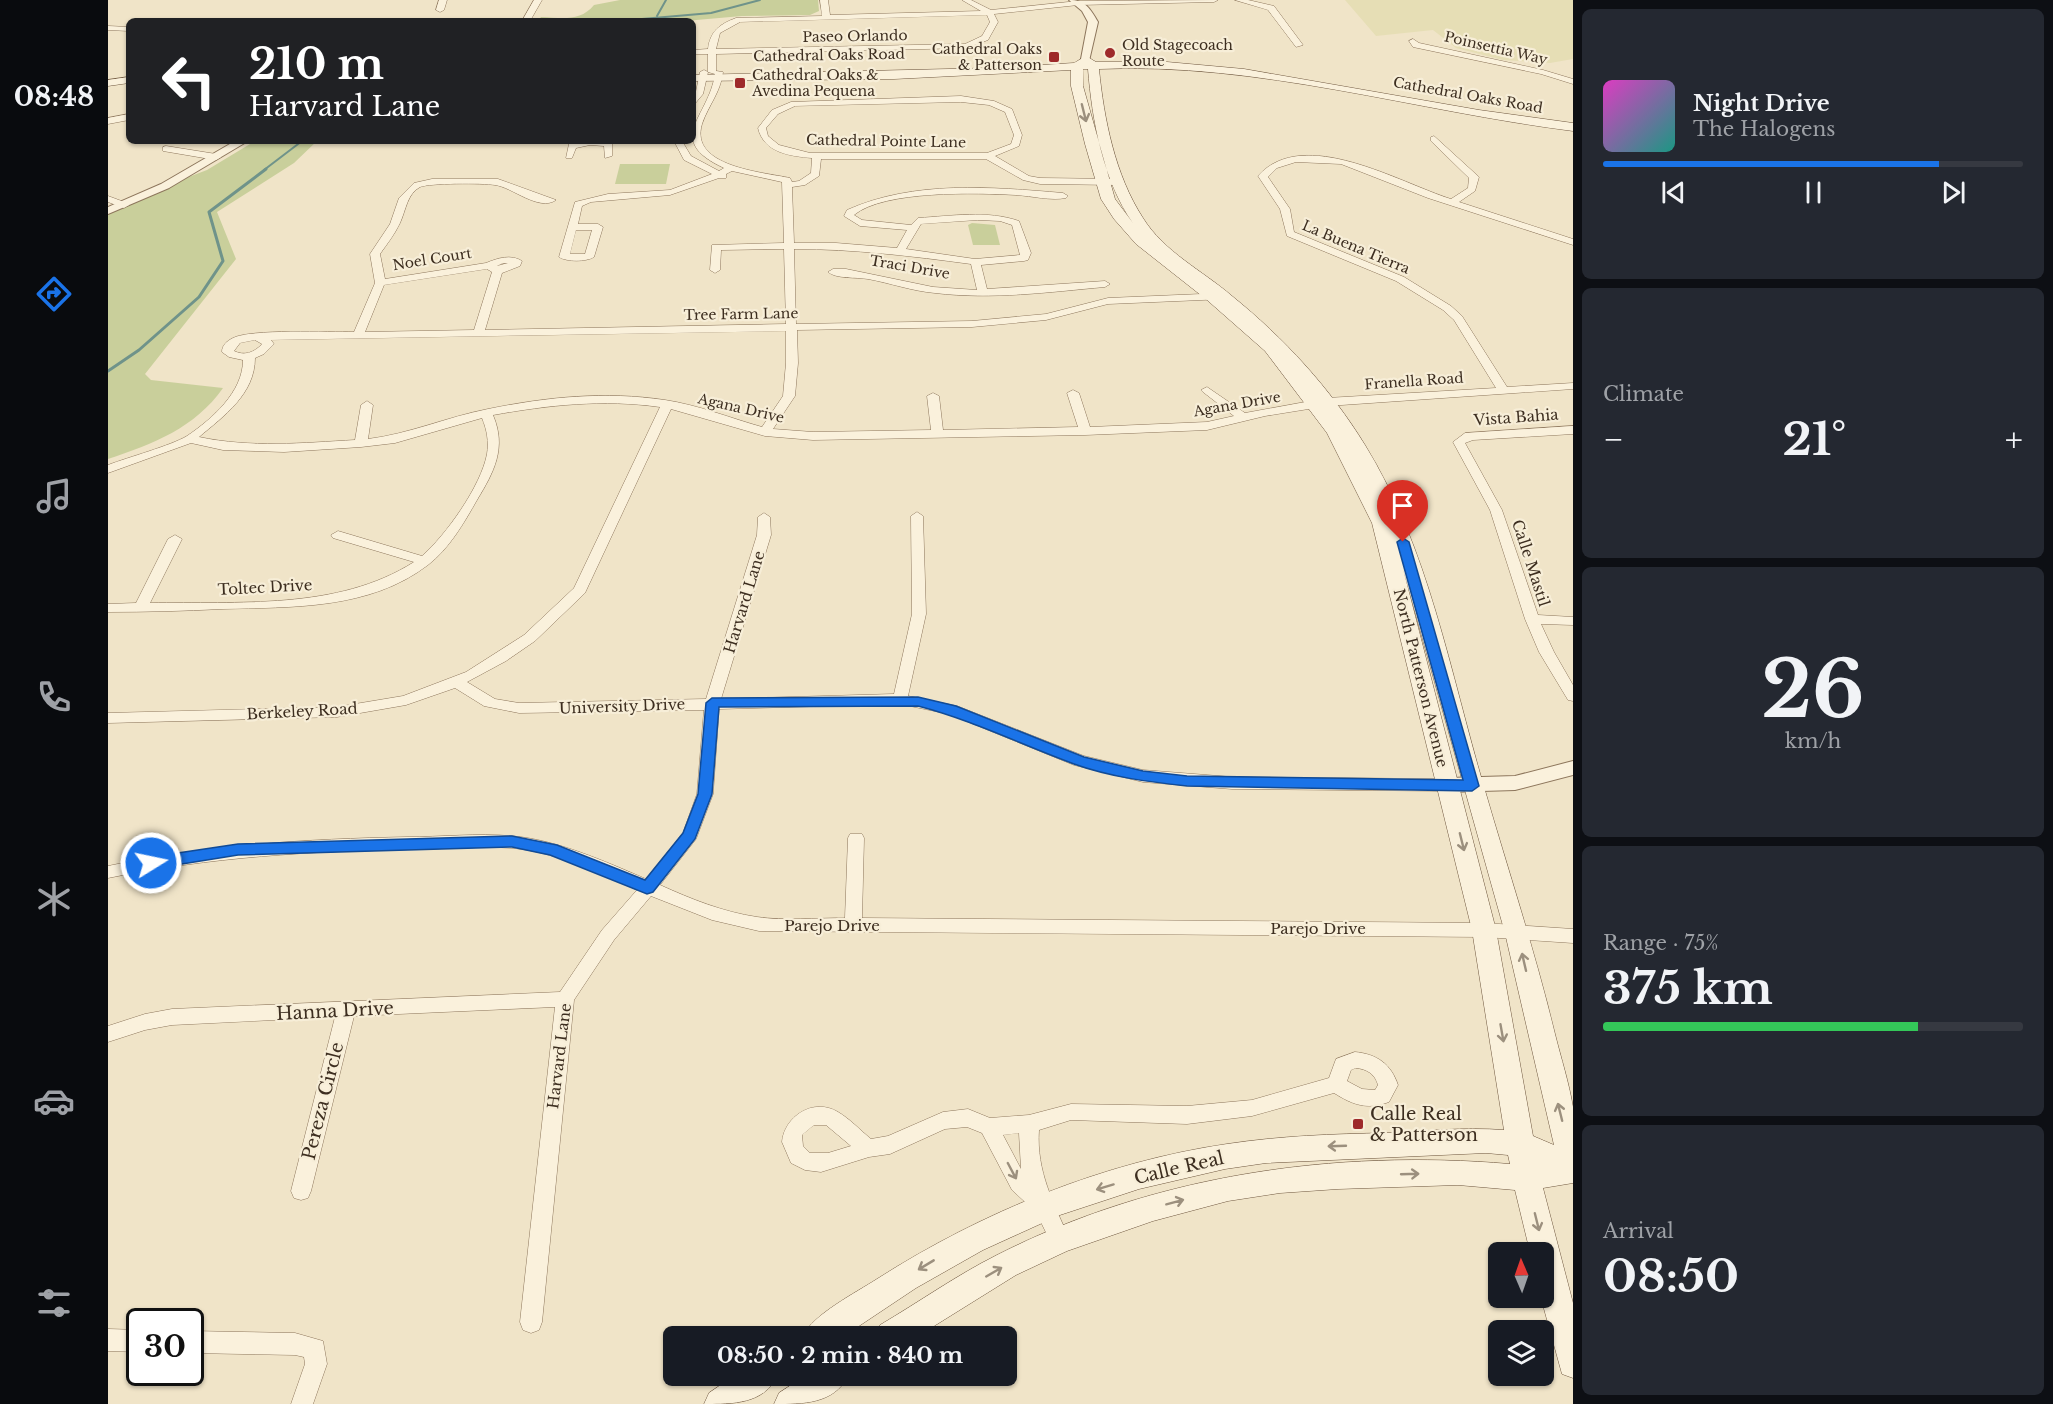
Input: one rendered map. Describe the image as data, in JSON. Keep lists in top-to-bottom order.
{
  "streets": {
    "main road": ["Cathedral Oaks Road", "North Patterson Avenue", "Calle Real"],
    "street": [
      "Paseo Orlando",
      "Poinsettia Way",
      "Cathedral Pointe Lane",
      "La Buena Tierra",
      "Noel Court",
      "Traci Drive",
      "Tree Farm Lane",
      "Franella Road",
      "Agana Drive",
      "Vista Bahia",
      "Calle Mastil",
      "Toltec Drive",
      "Harvard Lane",
      "University Drive",
      "Berkeley Road",
      "Parejo Drive",
      "Hanna Drive",
      "Pereza Circle"
    ]
  },
  "crossings": [
    ["Cathedral Oaks Road", "North Patterson Avenue"],
    ["La Buena Tierra", "Franella Road"],
    ["La Buena Tierra", "Vista Bahia"],
    ["Noel Court", "Tree Farm Lane"],
    ["Tree Farm Lane", "North Patterson Avenue"],
    ["Franella Road", "Agana Drive"],
    ["Franella Road", "Vista Bahia"],
    ["Franella Road", "North Patterson Avenue"],
    ["Agana Drive", "Toltec Drive"],
    ["Agana Drive", "North Patterson Avenue"],
    ["Agana Drive", "Berkeley Road"],
    ["Vista Bahia", "Calle Mastil"],
    ["Harvard Lane", "University Drive"],
    ["Harvard Lane", "Parejo Drive"],
    ["Harvard Lane", "Hanna Drive"],
    ["North Patterson Avenue", "University Drive"],
    ["North Patterson Avenue", "Parejo Drive"],
    ["North Patterson Avenue", "Calle Real"],
    ["University Drive", "Berkeley Road"],
    ["Hanna Drive", "Pereza Circle"]
  ],
  "places": {
    "other": ["Old Stagecoach Route"],
    "transit": ["Cathedral Oaks & Patterson", "Cathedral Oaks & Avedina Pequena", "Calle Real & Patterson"]
  },
  "north": "top",
  "page": {
    "tabs": "08:48",
    "turn": ["210 m", "Harvard Lane"],
    "song": ["Night Drive", "The Halogens"],
    "tile": [
      "Climate",
      ["26", "km/h"],
      ["Range · 75%", "375 km"],
      ["Arrival", "08:50"]
    ],
    "heat": ["−", "21°", "+"],
    "limit": "30",
    "trip": "08:50 · 2 min · 840 m"
  }
}
